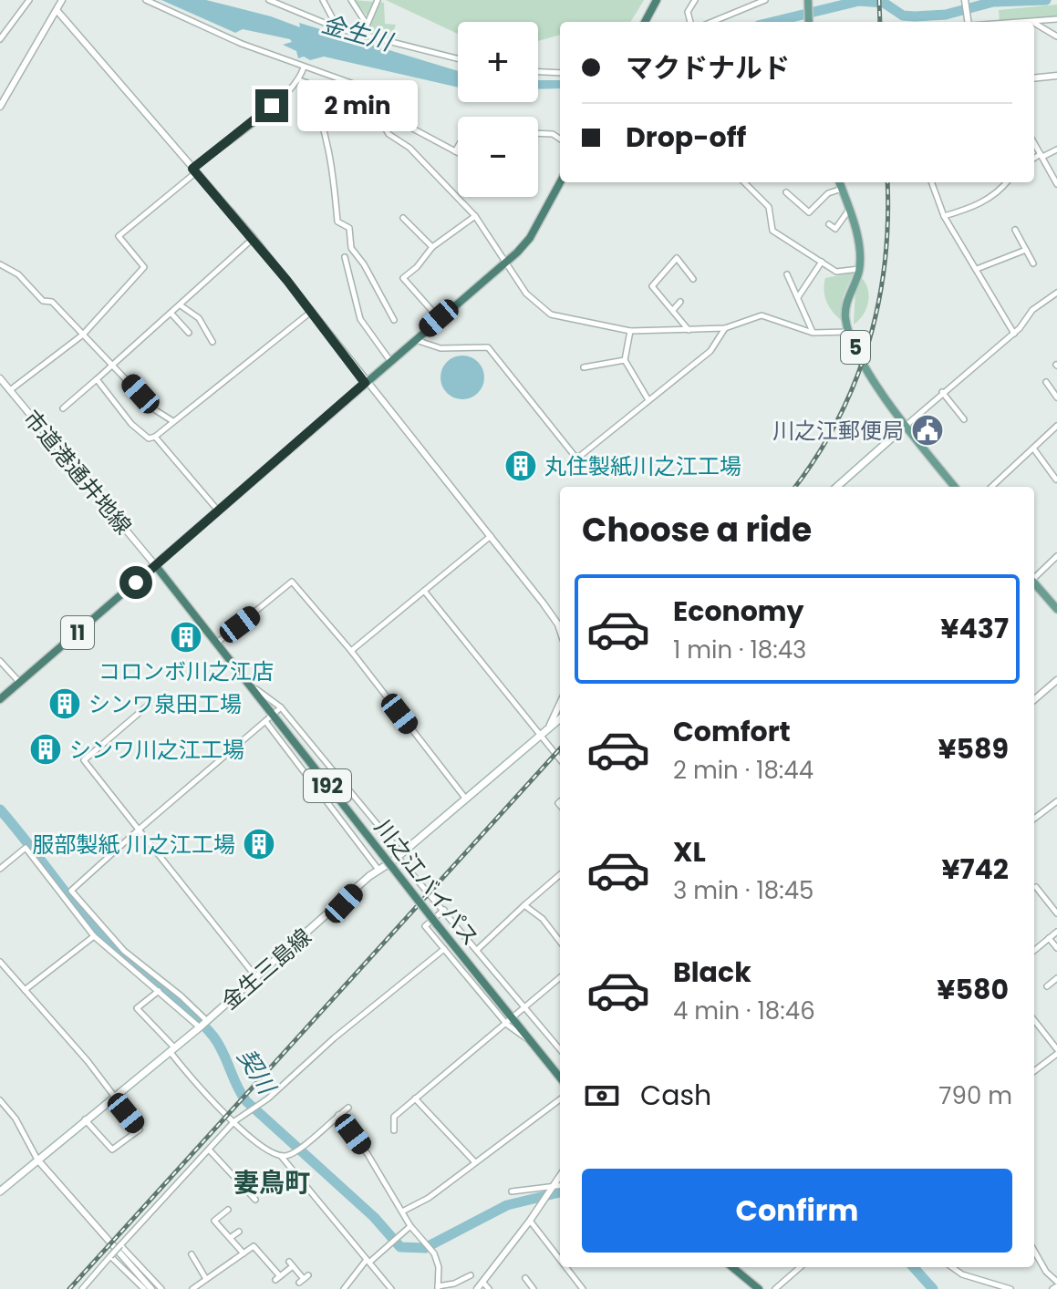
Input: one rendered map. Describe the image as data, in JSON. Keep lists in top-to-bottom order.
{
  "streets": {
    "highway": ["11", "192", "川之江バイパス"],
    "main road": ["5", "金生三島線"],
    "street": ["市道港通井地線"]
  },
  "crossings": [
    ["市道港通井地線", "11"],
    ["市道港通井地線", "川之江バイパス"],
    ["11", "川之江バイパス"]
  ],
  "districts": ["妻鳥町"],
  "water": ["金生川", "契川"],
  "places": {
    "public building": ["川之江郵便局"],
    "building": [
      "丸住製紙川之江工場",
      "コロンボ川之江店",
      "シンワ泉田工場",
      "シンワ川之江工場",
      "服部製紙 川之江工場"
    ]
  },
  "page": {
    "map_buttons": ["+", "−"],
    "banner": ["マクドナルド", "Drop-off"],
    "bubble": "2 min",
    "heading": "Choose a ride",
    "list": [
      {
        "name": "Economy",
        "note": "1 min · 18:43",
        "value": "¥437"
      },
      {
        "name": "Comfort",
        "note": "2 min · 18:44",
        "value": "¥589"
      },
      {
        "name": "XL",
        "note": "3 min · 18:45",
        "value": "¥742"
      },
      {
        "name": "Black",
        "note": "4 min · 18:46",
        "value": "¥580"
      }
    ],
    "pay": ["Cash", "790 m"],
    "buttons": "Confirm"
  }
}
